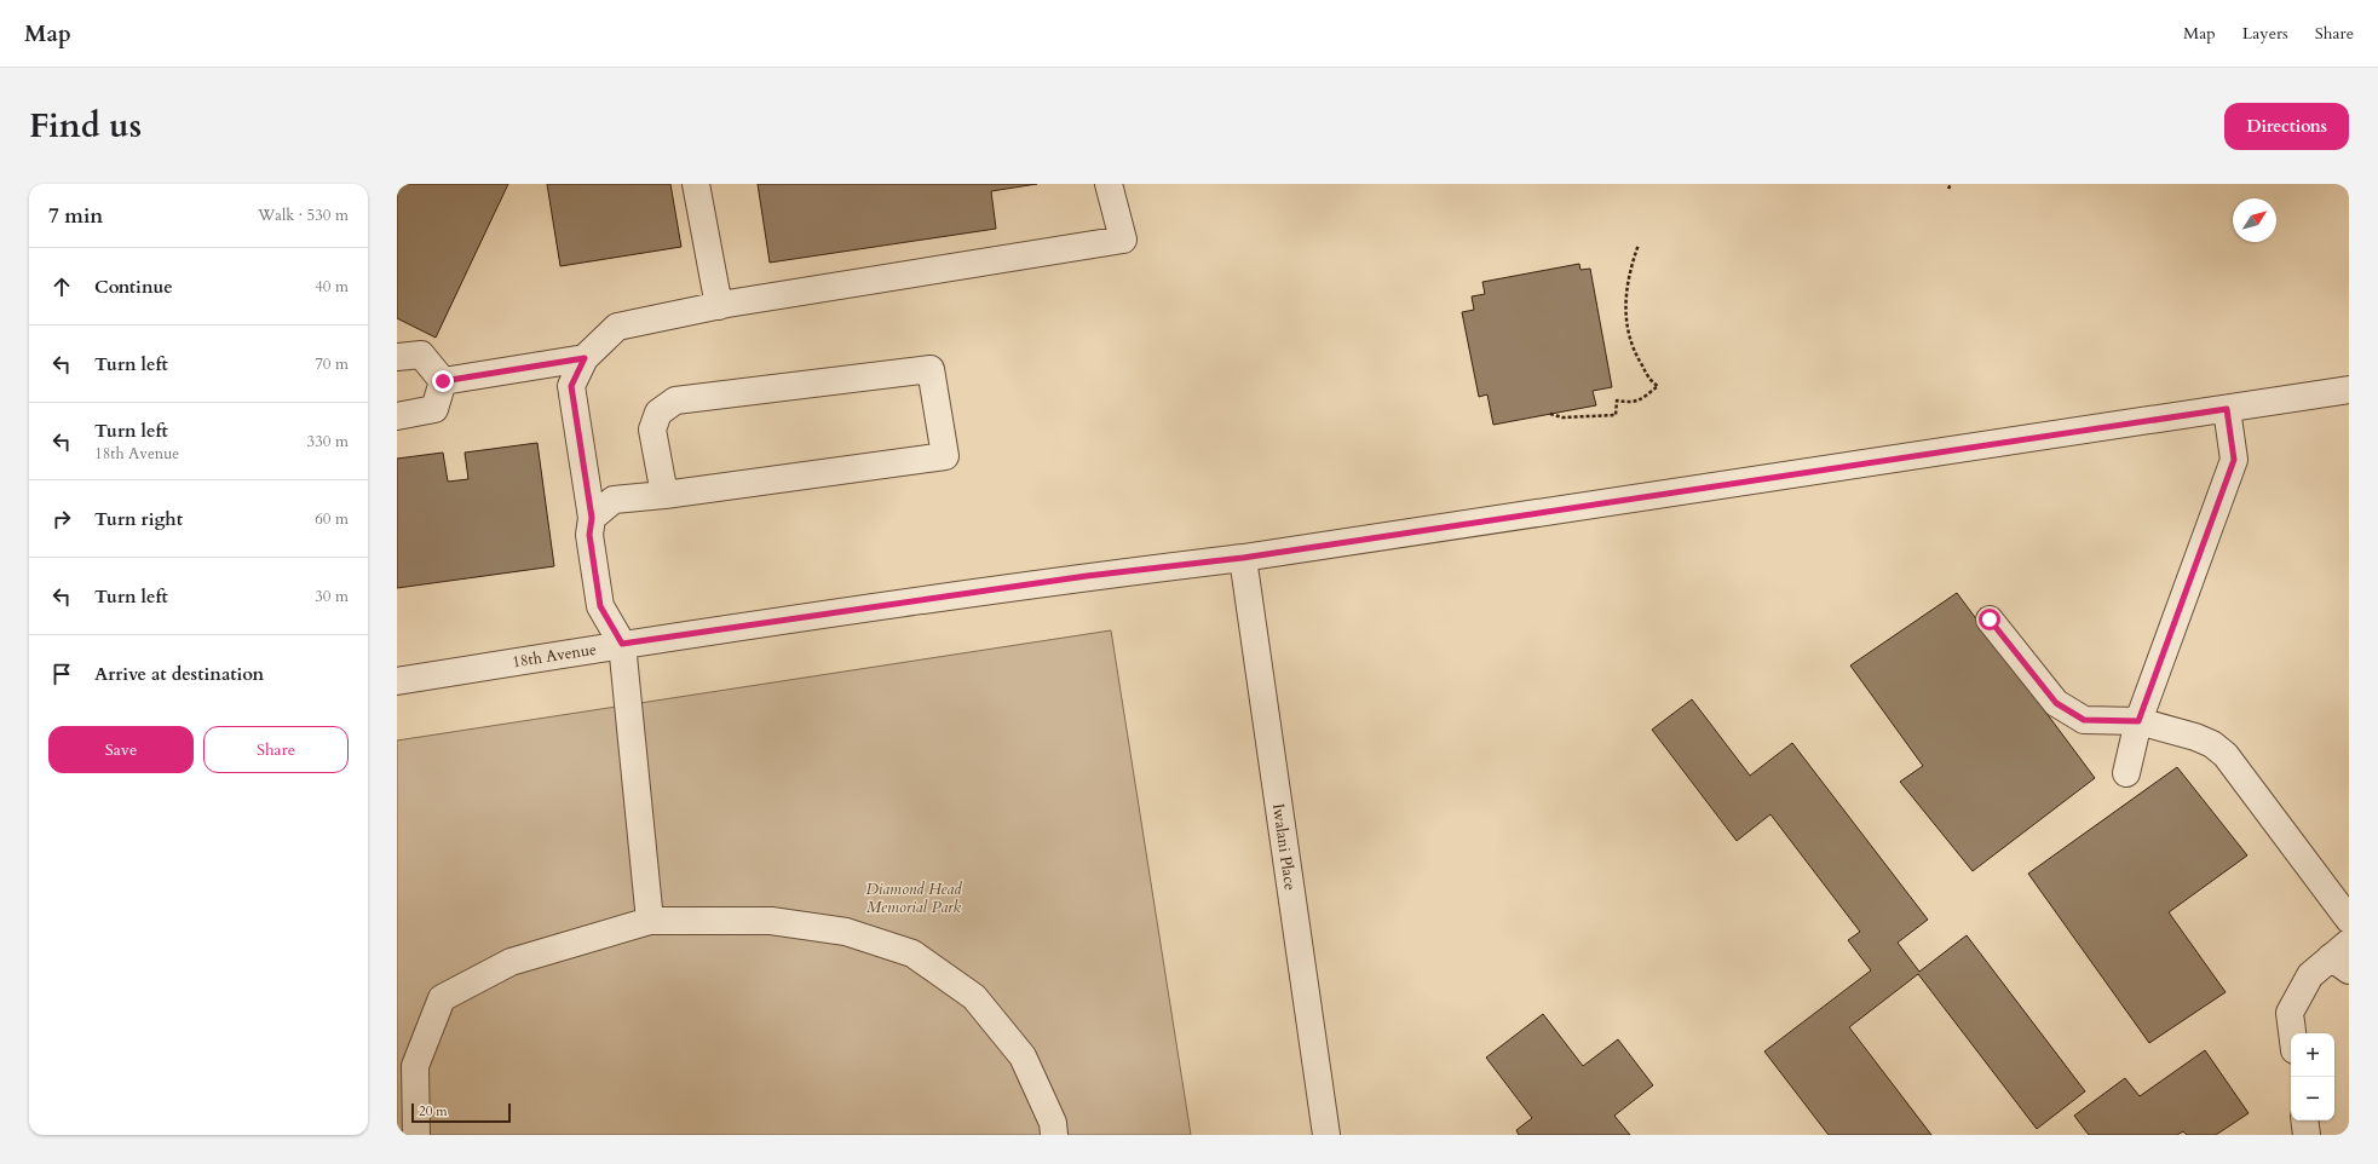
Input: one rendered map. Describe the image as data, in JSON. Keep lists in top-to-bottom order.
{
  "streets": {
    "street": ["18th Avenue", "Iwalani Place"]
  },
  "crossings": [
    ["18th Avenue", "Iwalani Place"]
  ],
  "parks": ["Diamond Head Memorial Park"],
  "scale_bar": "20 m",
  "north": "top right",
  "page": {
    "header": "Map",
    "nav": ["Map", "Layers", "Share"],
    "title": "Find us",
    "buttons": [
      "Directions",
      ["Save", "Share"]
    ],
    "heading": ["7 min", "Walk · 530 m"],
    "list": [
      ["Continue", "40 m"],
      ["Turn left", "70 m"],
      ["Turn left", "18th Avenue", "330 m"],
      ["Turn right", "60 m"],
      ["Turn left", "30 m"],
      "Arrive at destination"
    ],
    "map_buttons": ["+", "−"],
    "scale": "20 m"
  }
}
